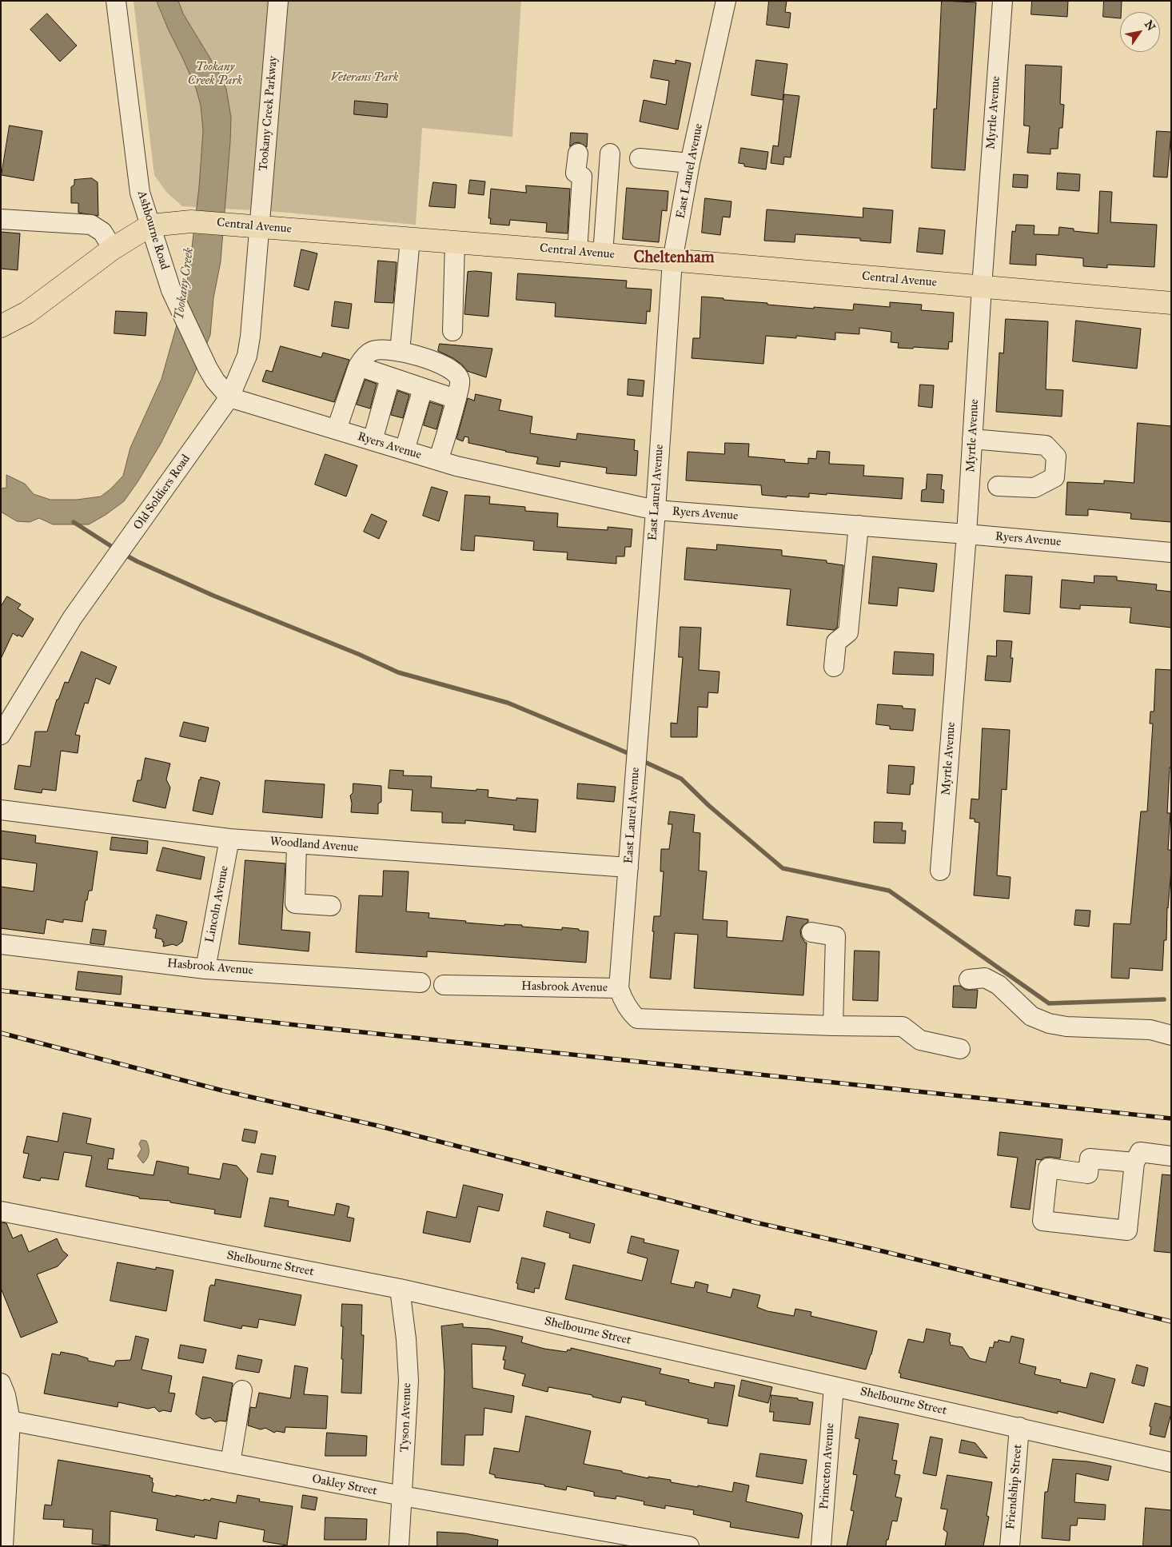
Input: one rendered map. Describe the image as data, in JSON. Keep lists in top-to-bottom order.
{
  "streets": {
    "main road": ["Central Avenue"],
    "street": [
      "Myrtle Avenue",
      "Tookany Creek Parkway",
      "East Laurel Avenue",
      "Ashbourne Road",
      "Ryers Avenue",
      "Old Soldiers Road",
      "Woodland Avenue",
      "Lincoln Avenue",
      "Hasbrook Avenue",
      "Shelbourne Street",
      "Tyson Avenue",
      "Princeton Avenue",
      "Oakley Street",
      "Friendship Street"
    ]
  },
  "crossings": [
    ["Myrtle Avenue", "Central Avenue"],
    ["Myrtle Avenue", "Ryers Avenue"],
    ["Tookany Creek Parkway", "Central Avenue"],
    ["Tookany Creek Parkway", "Old Soldiers Road"],
    ["East Laurel Avenue", "Central Avenue"],
    ["East Laurel Avenue", "Ryers Avenue"],
    ["East Laurel Avenue", "Woodland Avenue"],
    ["East Laurel Avenue", "Hasbrook Avenue"],
    ["Central Avenue", "Ashbourne Road"],
    ["Central Avenue", "Old Soldiers Road"],
    ["Ashbourne Road", "Ryers Avenue"],
    ["Ashbourne Road", "Old Soldiers Road"],
    ["Ryers Avenue", "Old Soldiers Road"],
    ["Woodland Avenue", "Lincoln Avenue"],
    ["Lincoln Avenue", "Hasbrook Avenue"],
    ["Shelbourne Street", "Tyson Avenue"],
    ["Shelbourne Street", "Princeton Avenue"],
    ["Shelbourne Street", "Friendship Street"],
    ["Tyson Avenue", "Oakley Street"]
  ],
  "districts": ["Cheltenham"],
  "water": ["Tookany Creek"],
  "parks": ["Tookany Creek Park", "Veterans Park"],
  "north": "top right"
}
